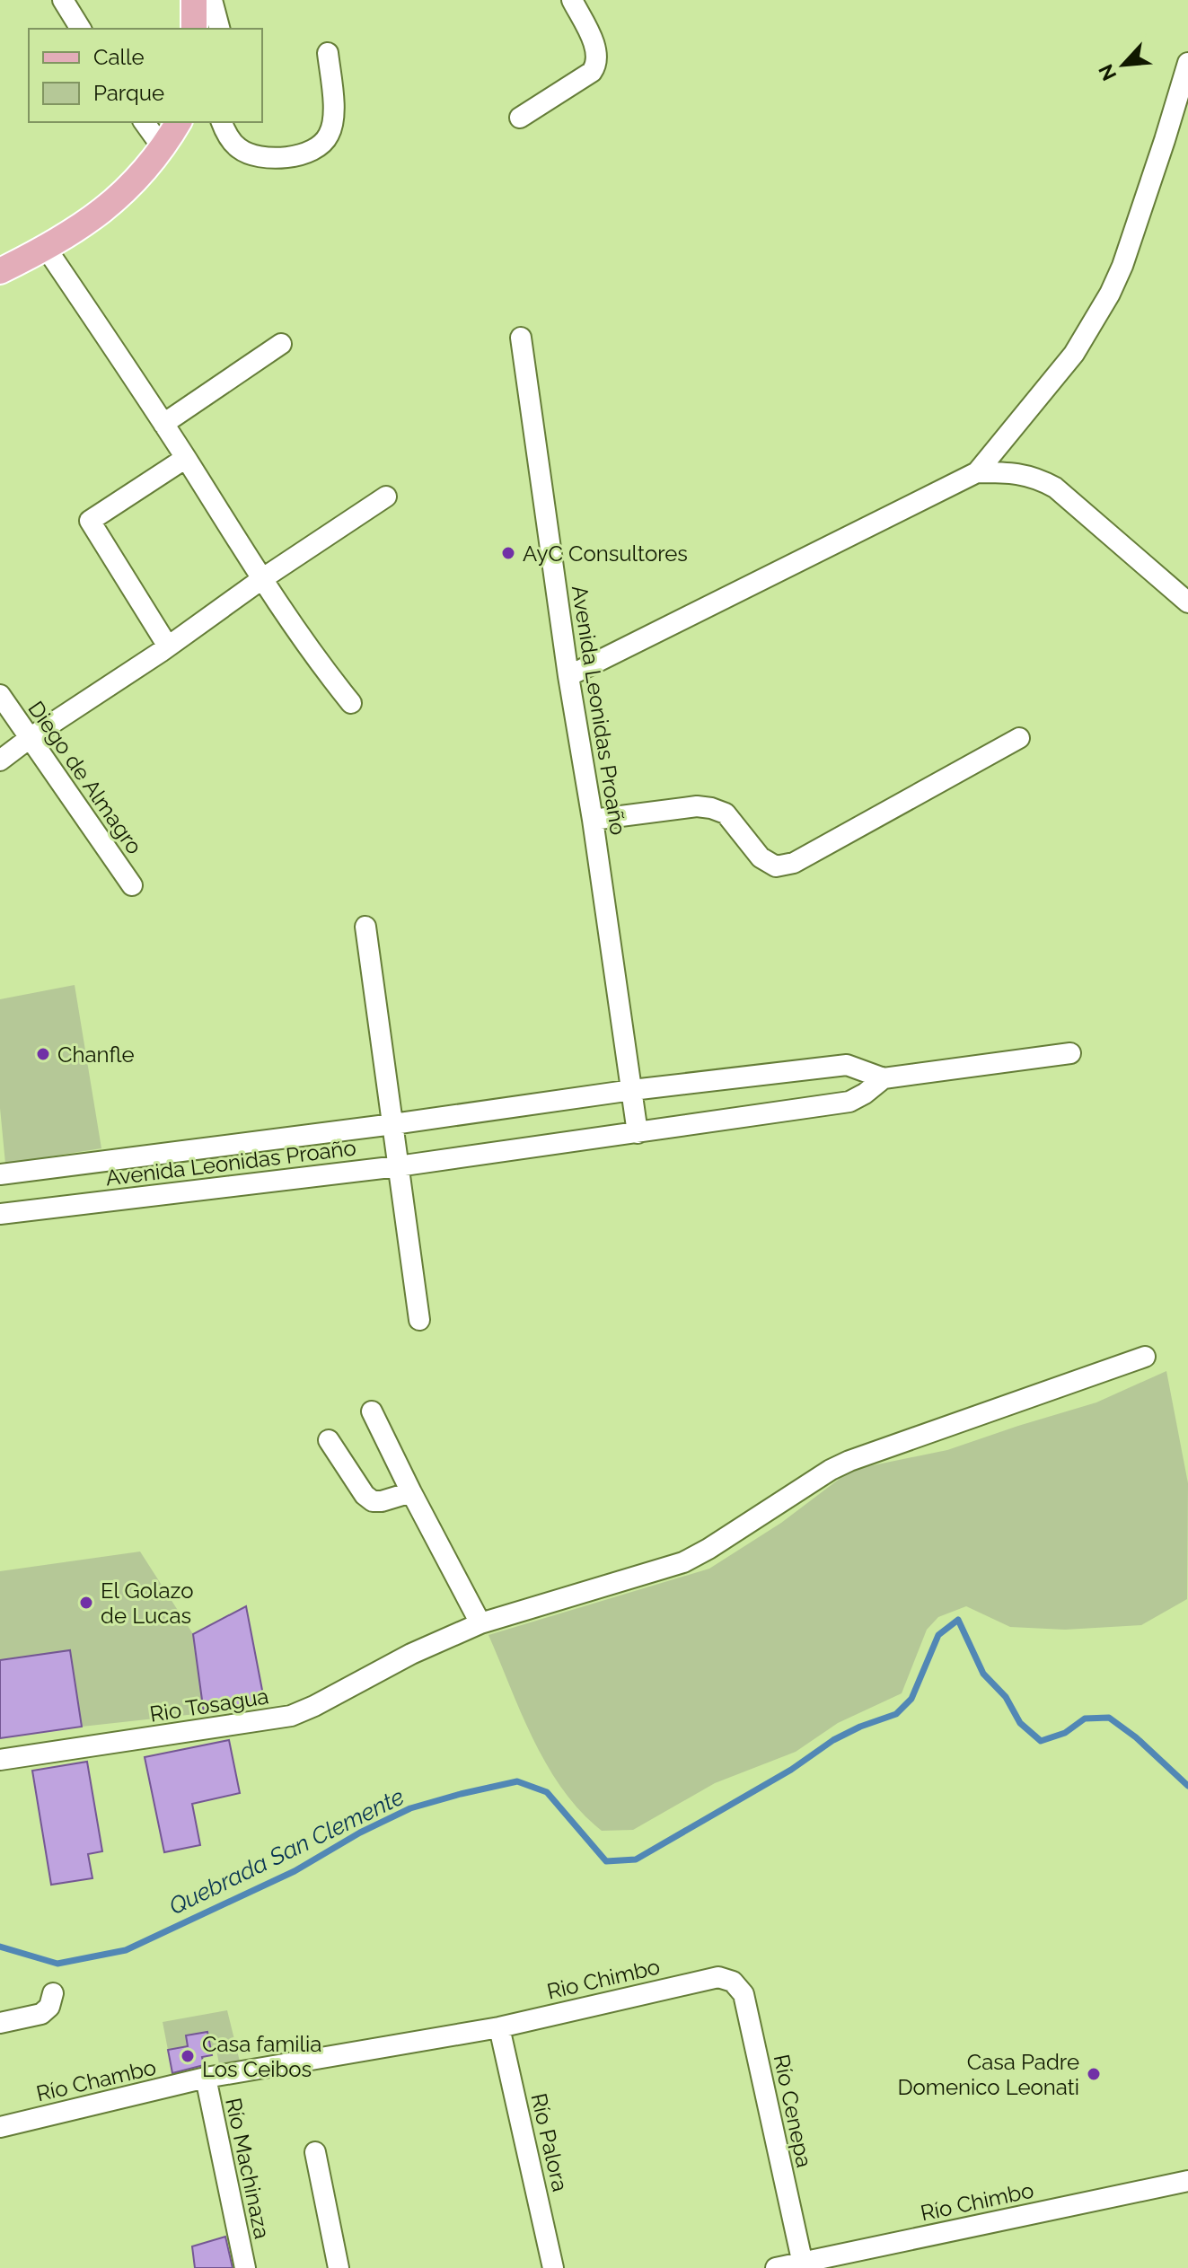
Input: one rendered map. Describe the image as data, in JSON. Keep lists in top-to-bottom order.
{
  "streets": {
    "street": [
      "Avenida Leonidas Proaño",
      "Diego de Almagro",
      "Rio Tosagua",
      "Rio Chimbo",
      "Río Chambo",
      "Río Cenepa",
      "Río Palora",
      "Río Machinaza",
      "Río Chimbo"
    ]
  },
  "crossings": [
    ["Rio Chimbo", "Río Chambo"],
    ["Rio Chimbo", "Río Cenepa"],
    ["Rio Chimbo", "Río Palora"],
    ["Río Chambo", "Río Palora"],
    ["Río Chambo", "Río Machinaza"],
    ["Río Cenepa", "Río Chimbo"]
  ],
  "water": ["Quebrada San Clemente"],
  "places": [
    "AyC Consultores",
    "Chanfle",
    "El Golazo de Lucas",
    "Casa familia Los Ceibos",
    "Casa Padre Domenico Leonati"
  ],
  "legend": ["Calle", "Parque"],
  "north": "bottom left"
}
